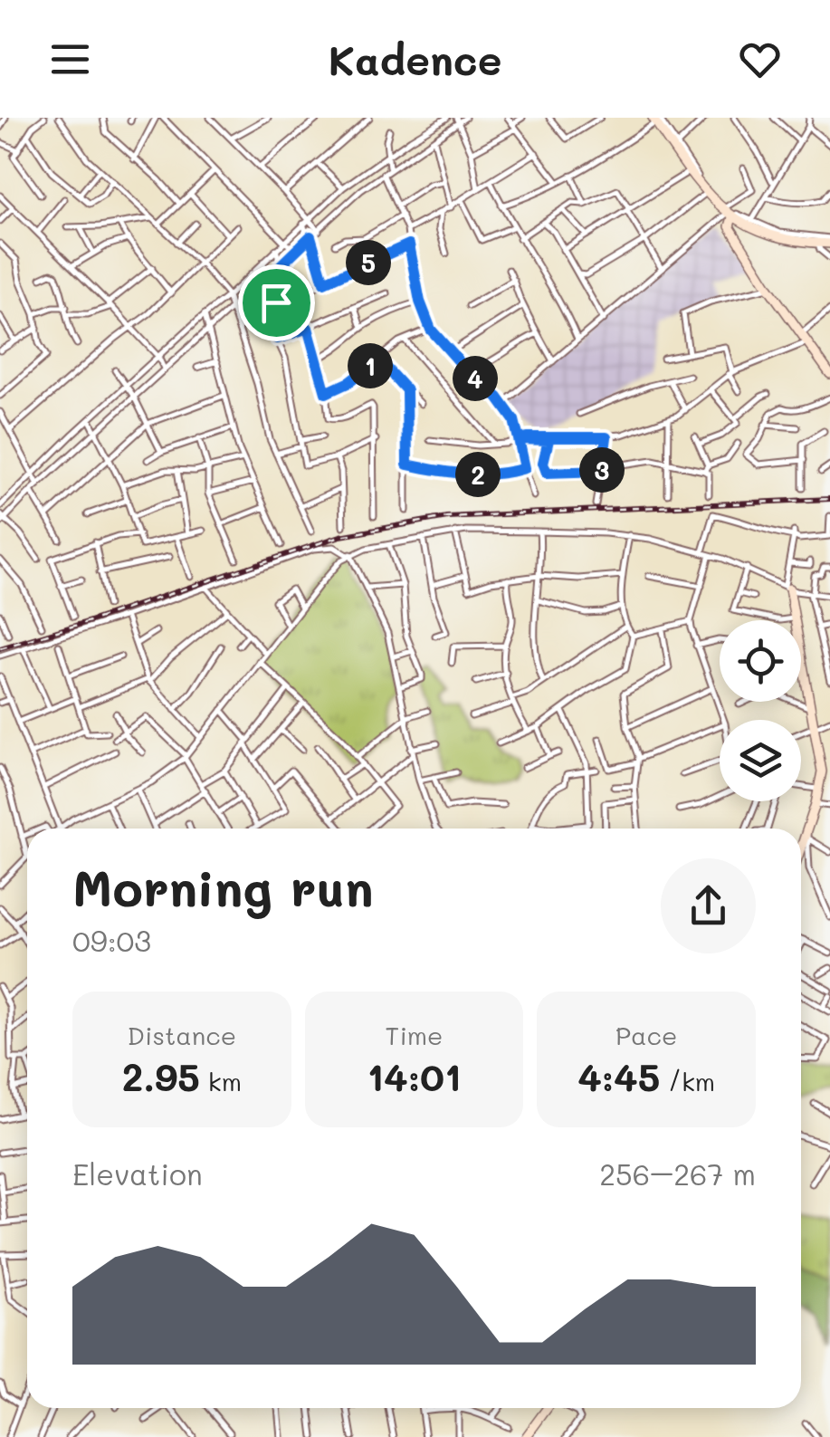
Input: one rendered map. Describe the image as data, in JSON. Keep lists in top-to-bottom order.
{
  "page": {
    "header": "Kadence",
    "pins": [
      "5",
      "1",
      "4",
      "3",
      "2"
    ],
    "heading": ["Morning run", "09:03"],
    "stats": [
      ["Distance", "2.95 km"],
      ["Time", "14:01"],
      ["Pace", "4:45 /km"]
    ],
    "chart": ["Elevation", "256–267 m"]
  }
}
